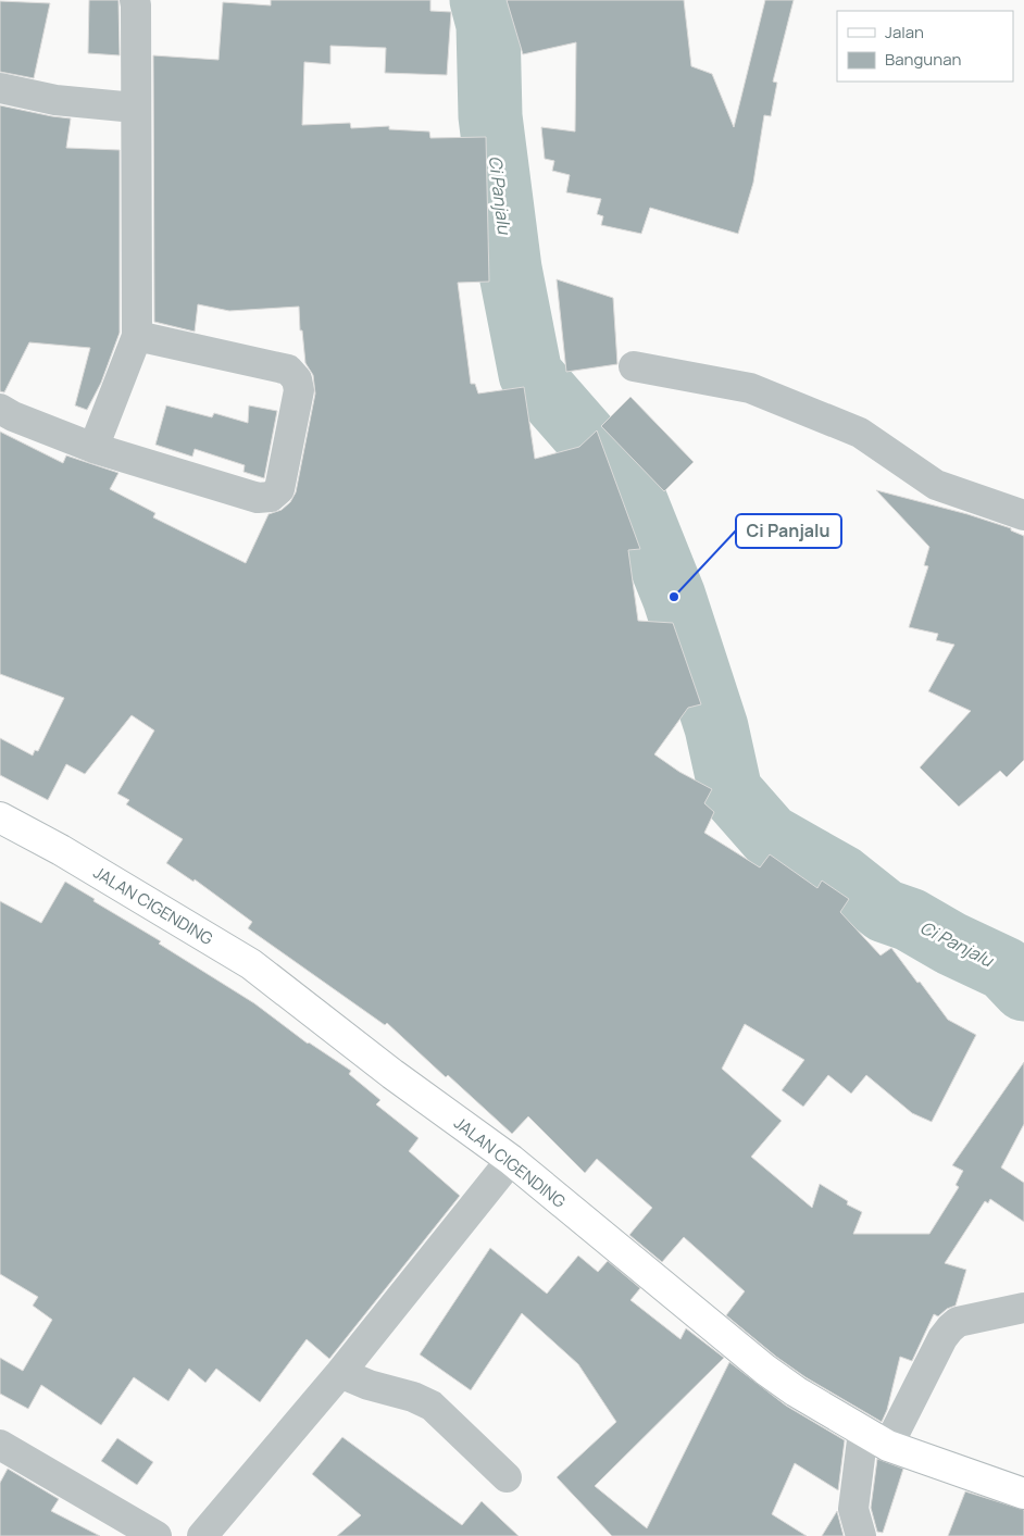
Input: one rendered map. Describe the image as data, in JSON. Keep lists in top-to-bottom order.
{
  "streets": {
    "street": ["JALAN CIGENDING"]
  },
  "water": ["Ci Panjalu"],
  "places": ["Ci Panjalu"],
  "legend": ["Jalan", "Bangunan"]
}
